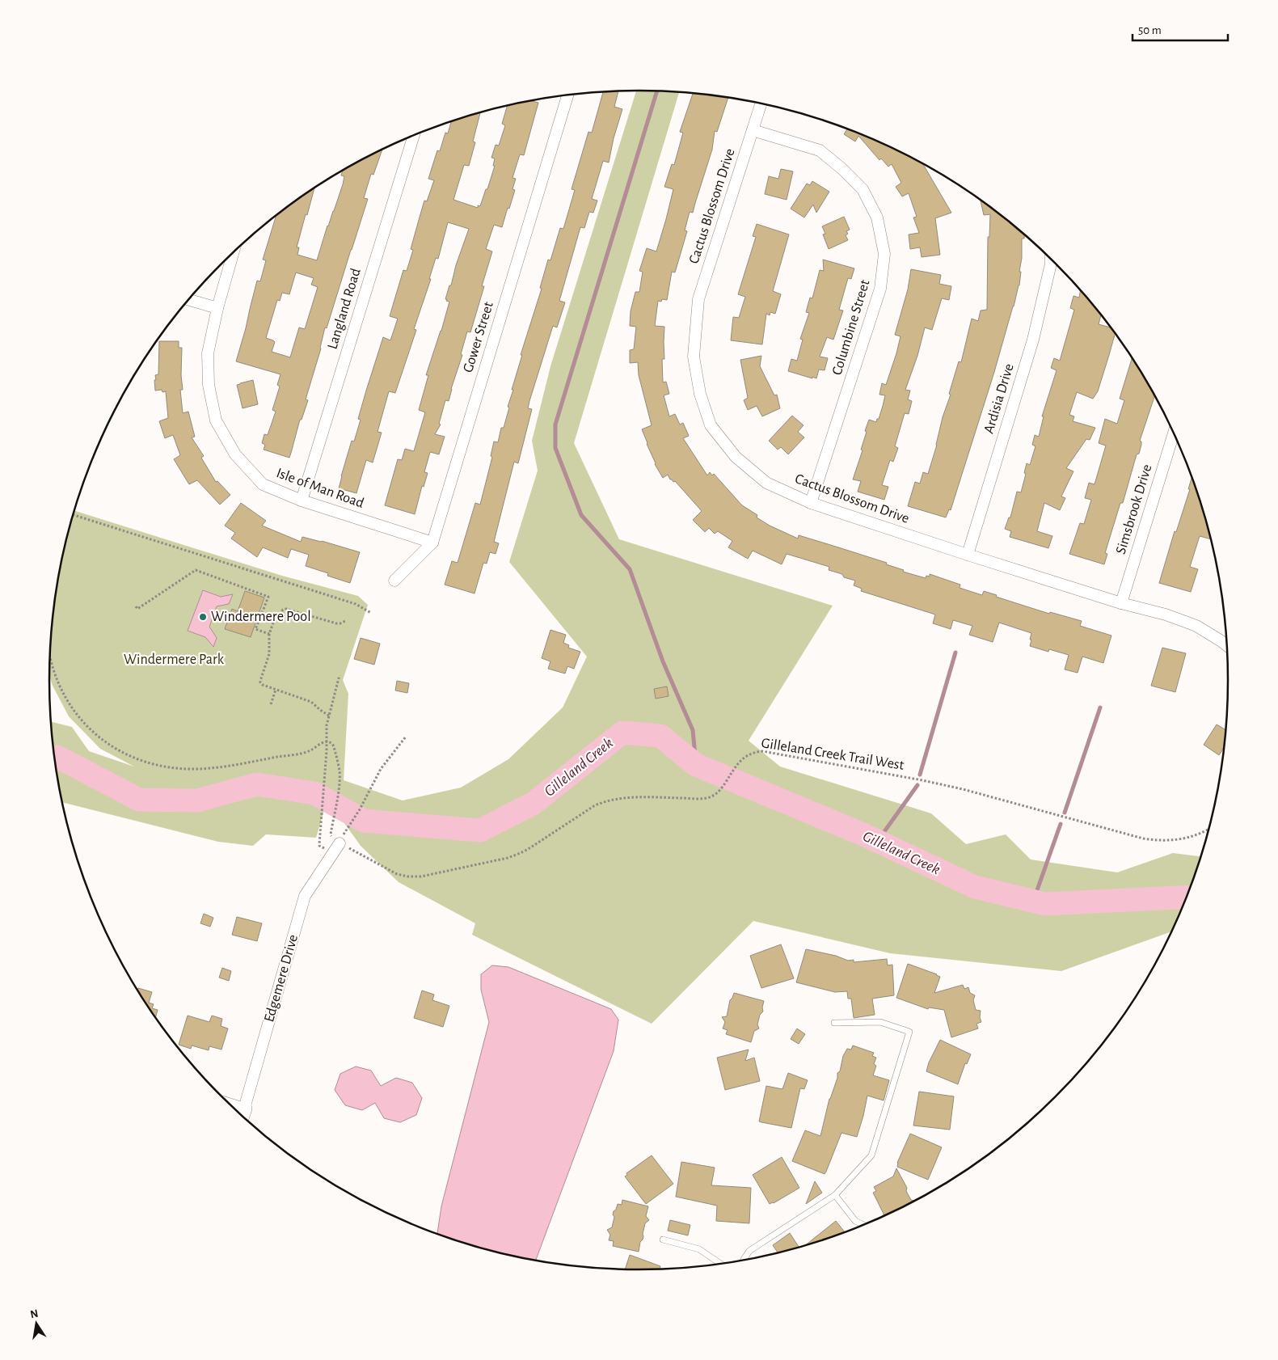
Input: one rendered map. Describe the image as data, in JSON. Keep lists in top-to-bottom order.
{
  "streets": {
    "street": [
      "Cactus Blossom Drive",
      "Langland Road",
      "Columbine Street",
      "Gower Street",
      "Ardisia Drive",
      "Isle of Man Road",
      "Simsbrook Drive",
      "Edgemere Drive"
    ],
    "path": ["Gilleland Creek Trail West"]
  },
  "crossings": [
    ["Cactus Blossom Drive", "Columbine Street"],
    ["Cactus Blossom Drive", "Ardisia Drive"],
    ["Cactus Blossom Drive", "Simsbrook Drive"],
    ["Langland Road", "Isle of Man Road"],
    ["Gower Street", "Isle of Man Road"],
    ["Gilleland Creek Trail West", "Edgemere Drive"]
  ],
  "water": ["Gilleland Creek"],
  "parks": ["Windermere Park"],
  "places": ["Windermere Pool"],
  "scale_bar": "50 m",
  "north": "top"
}
